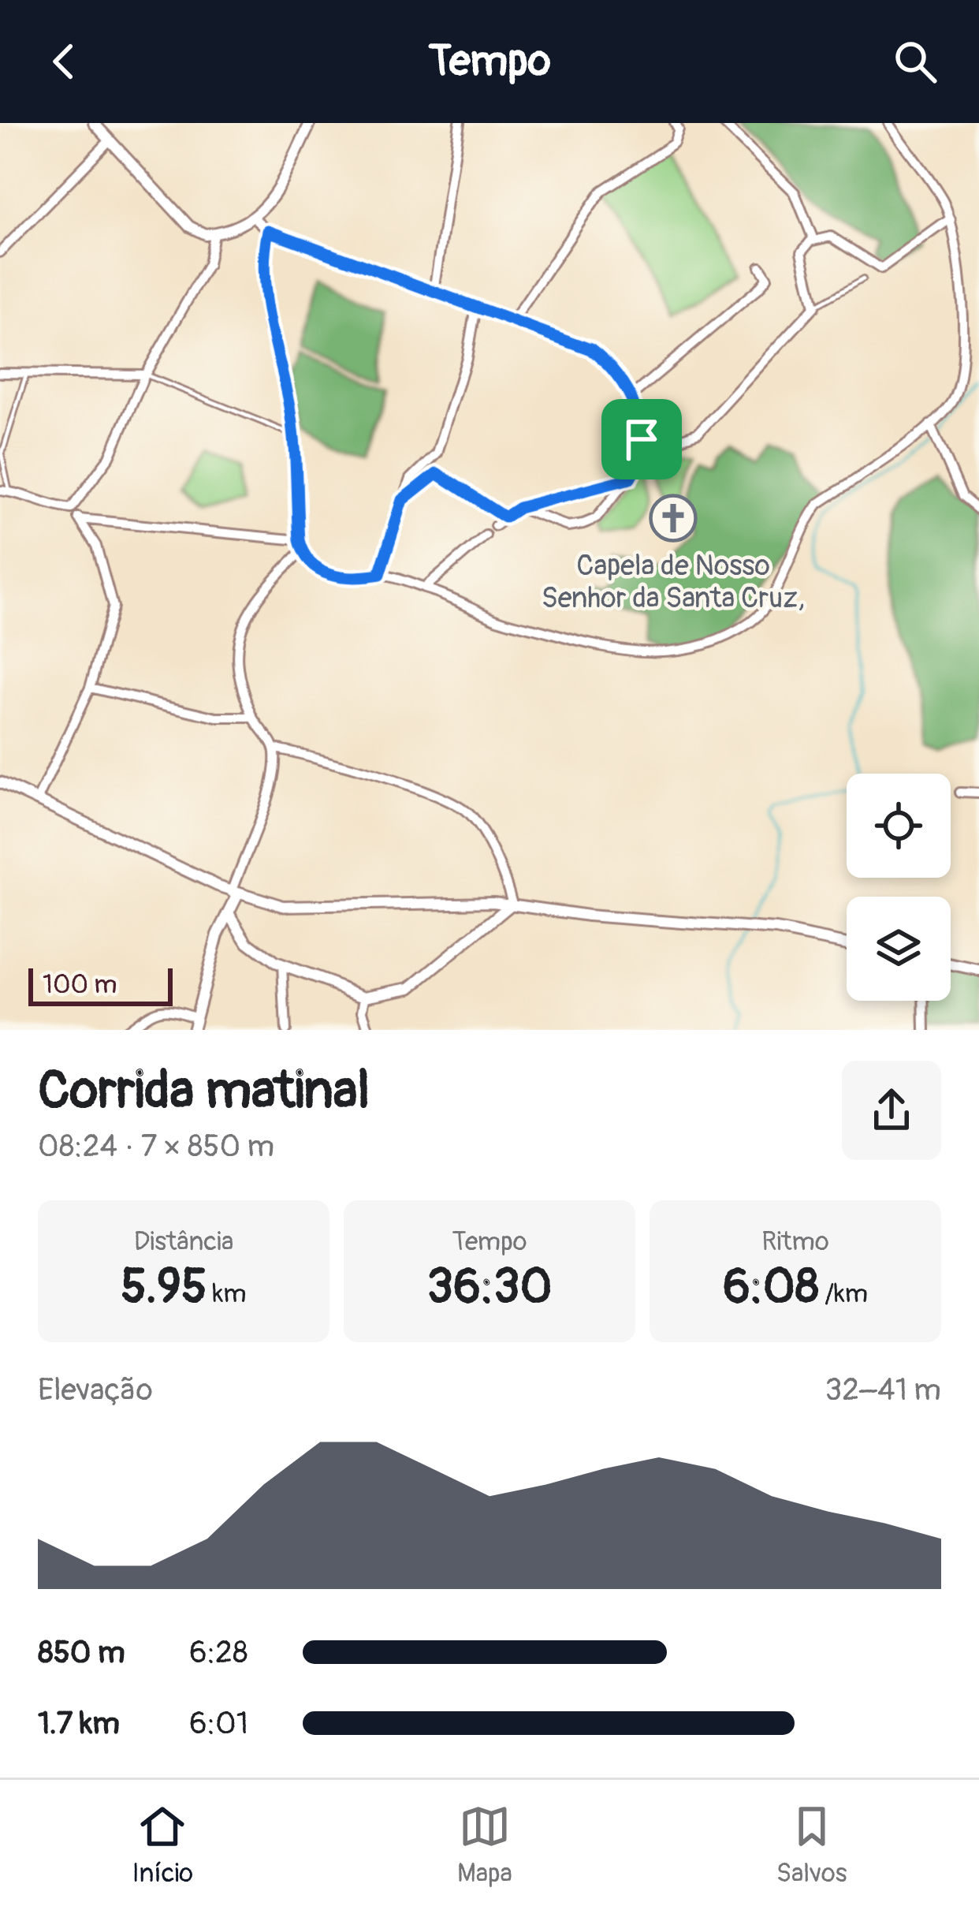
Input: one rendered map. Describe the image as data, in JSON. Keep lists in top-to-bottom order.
{
  "places": {
    "church": ["Capela de Nosso Senhor da Santa Cruz,"]
  },
  "scale_bar": "100 m",
  "page": {
    "header": "Tempo",
    "scale": "100 m",
    "heading": ["Corrida matinal", "08:24 · 7 × 850 m"],
    "stats": [
      ["Distância", "5.95 km"],
      ["Tempo", "36:30"],
      ["Ritmo", "6:08 /km"]
    ],
    "chart": ["Elevação", "32–41 m"],
    "list": [
      {
        "name": "850 m",
        "note": "6:28"
      },
      {
        "name": "1.7 km",
        "note": "6:01"
      }
    ],
    "tabs": ["Início", "Mapa", "Salvos"]
  }
}
